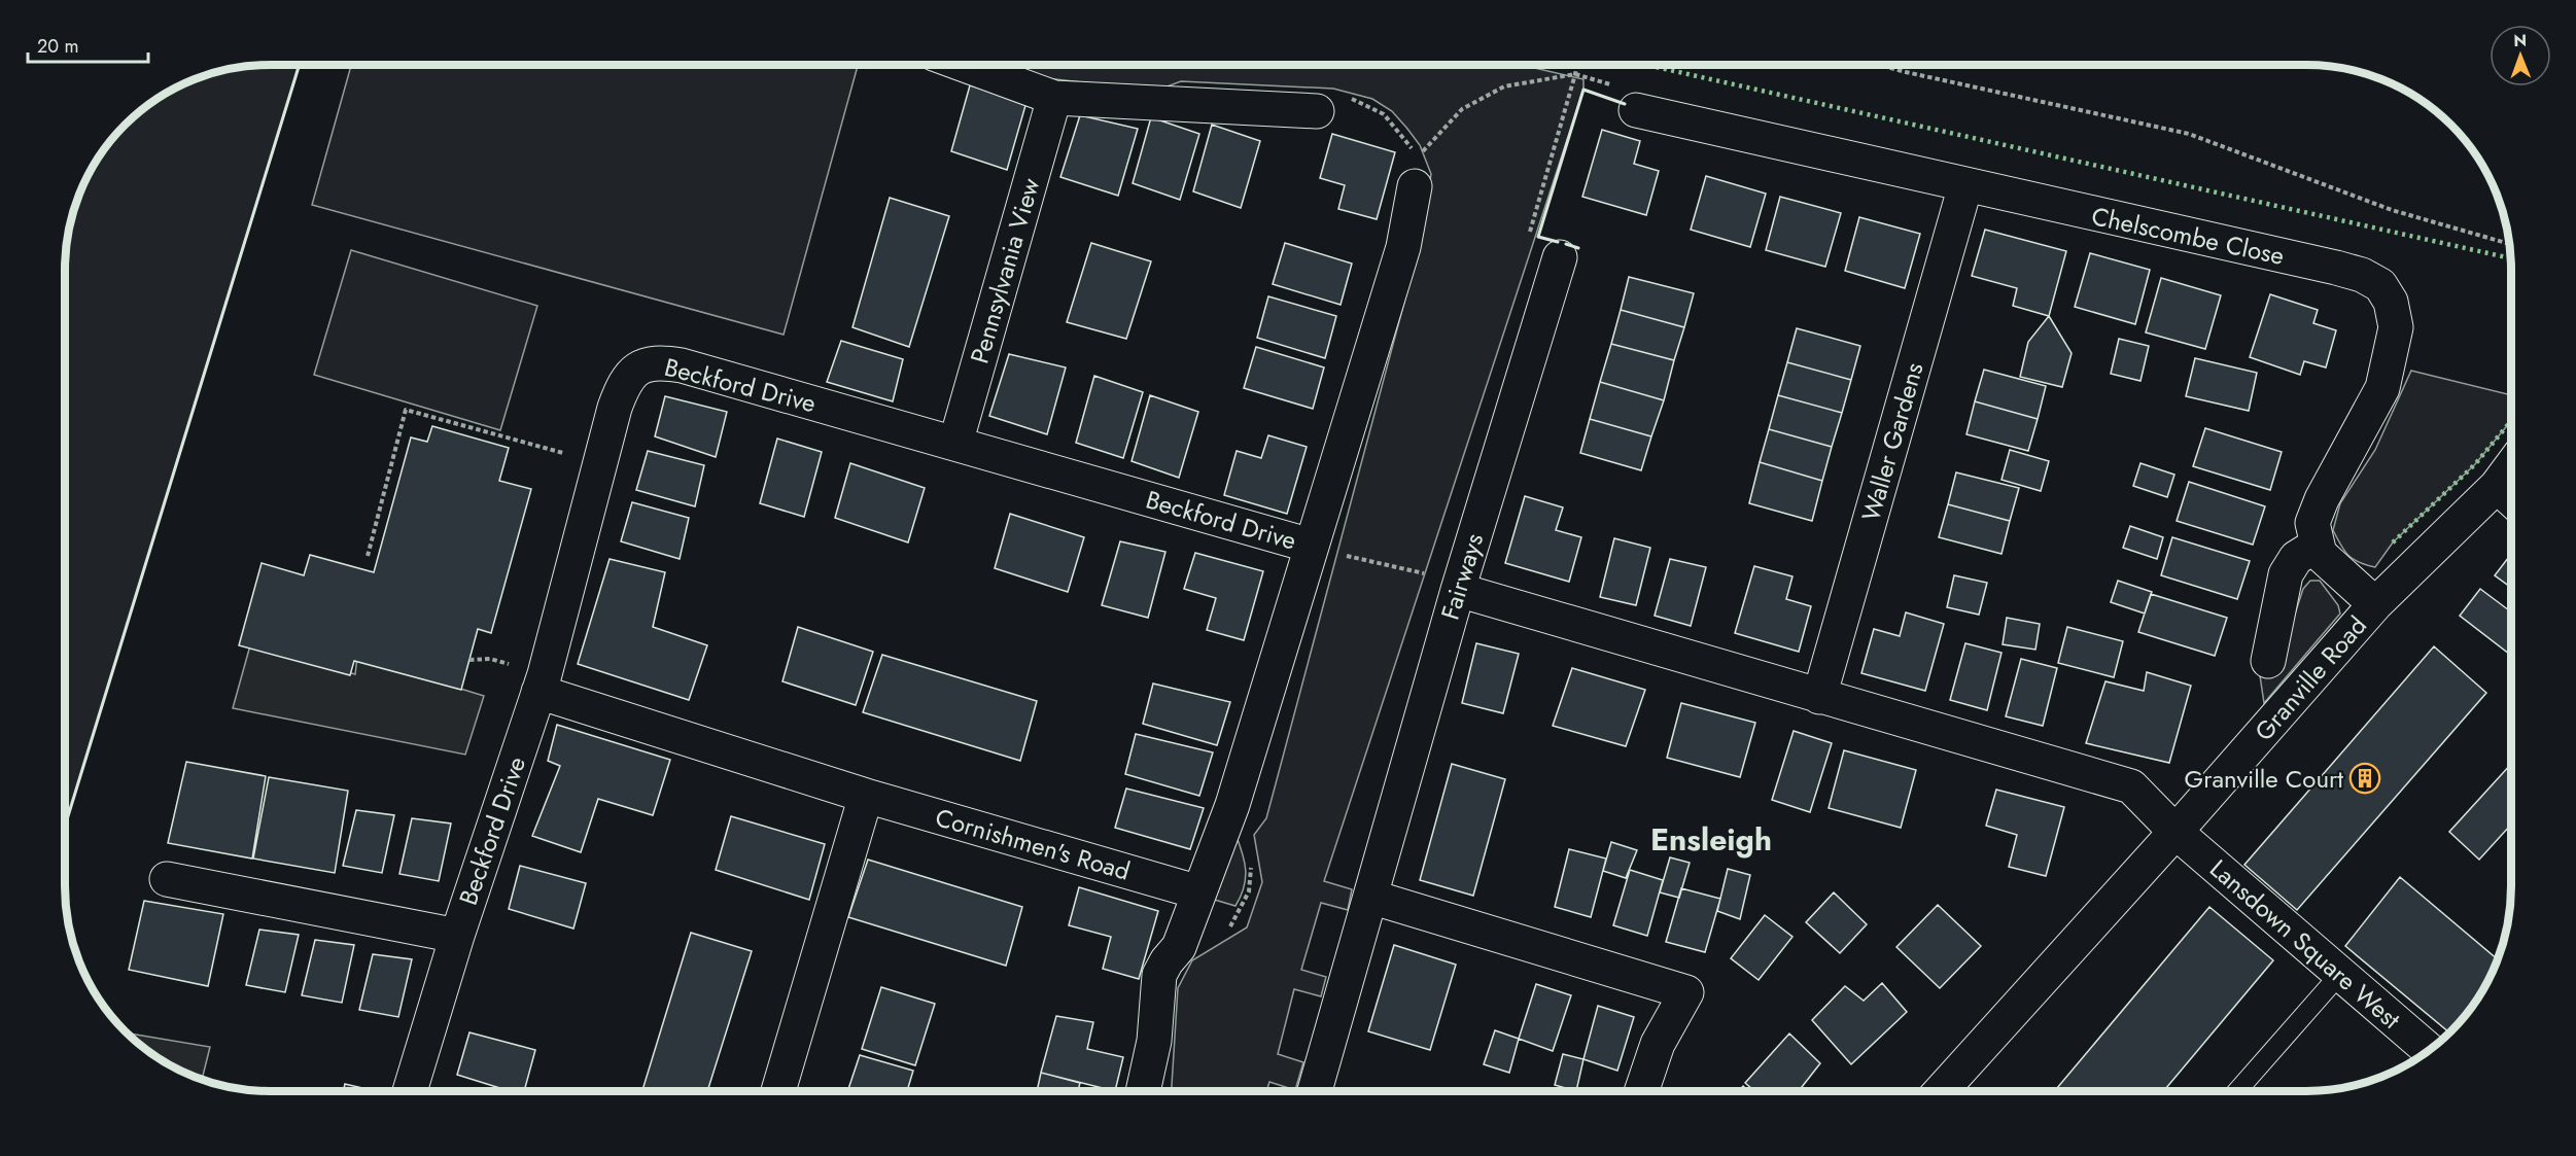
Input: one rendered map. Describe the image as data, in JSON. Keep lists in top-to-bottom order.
{
  "streets": {
    "street": [
      "Chelscombe Close",
      "Pennsylvania View",
      "Beckford Drive",
      "Waller Gardens",
      "Fairways",
      "Granville Road",
      "Cornishmen's Road",
      "Lansdown Square West"
    ]
  },
  "crossings": [
    ["Chelscombe Close", "Waller Gardens"],
    ["Pennsylvania View", "Beckford Drive"],
    ["Beckford Drive", "Cornishmen's Road"],
    ["Granville Road", "Lansdown Square West"]
  ],
  "districts": ["Ensleigh"],
  "places": {
    "building": ["Granville Court"]
  },
  "scale_bar": "20 m",
  "north": "top"
}
